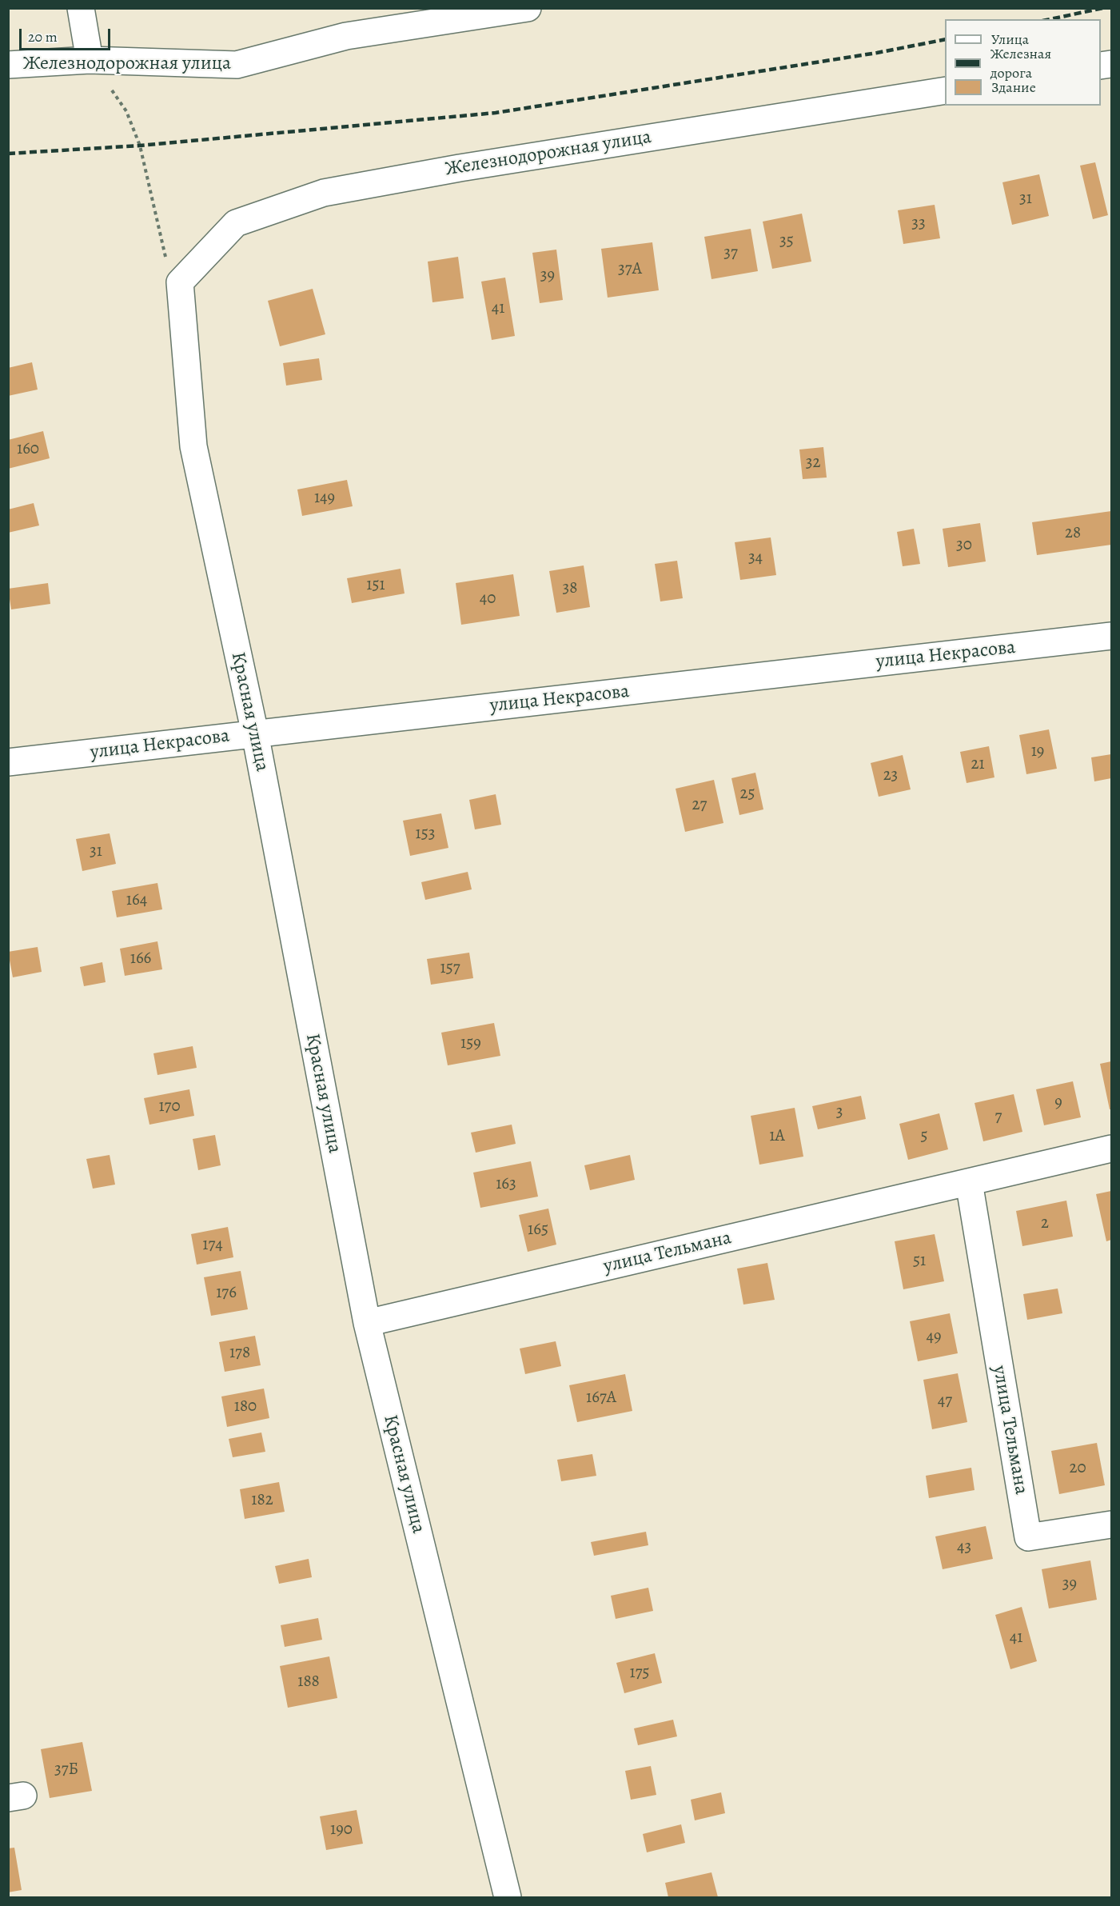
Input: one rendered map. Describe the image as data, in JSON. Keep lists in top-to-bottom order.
{
  "streets": {
    "street": [
      "Железнодорожная улица",
      "улица Некрасова",
      "Красная улица",
      "улица Тельмана"
    ]
  },
  "crossings": [
    ["Железнодорожная улица", "Красная улица"],
    ["улица Некрасова", "Красная улица"],
    ["Красная улица", "улица Тельмана"]
  ],
  "house_numbers": [
    "31",
    "33",
    "35",
    "37",
    "37А",
    "39",
    "41",
    "160",
    "32",
    "149",
    "28",
    "30",
    "34",
    "151",
    "38",
    "40",
    "19",
    "21",
    "23",
    "25",
    "27",
    "153",
    "31",
    "164",
    "166",
    "157",
    "159",
    "9",
    "170",
    "3",
    "7",
    "1А",
    "5",
    "163",
    "2",
    "165",
    "174",
    "51",
    "176",
    "49",
    "178",
    "167А",
    "47",
    "180",
    "20",
    "182",
    "43",
    "39",
    "41",
    "175",
    "188",
    "37Б",
    "190"
  ],
  "legend": ["Улица", "Железная дорога", "Здание"],
  "scale_bar": "20 m"
}
